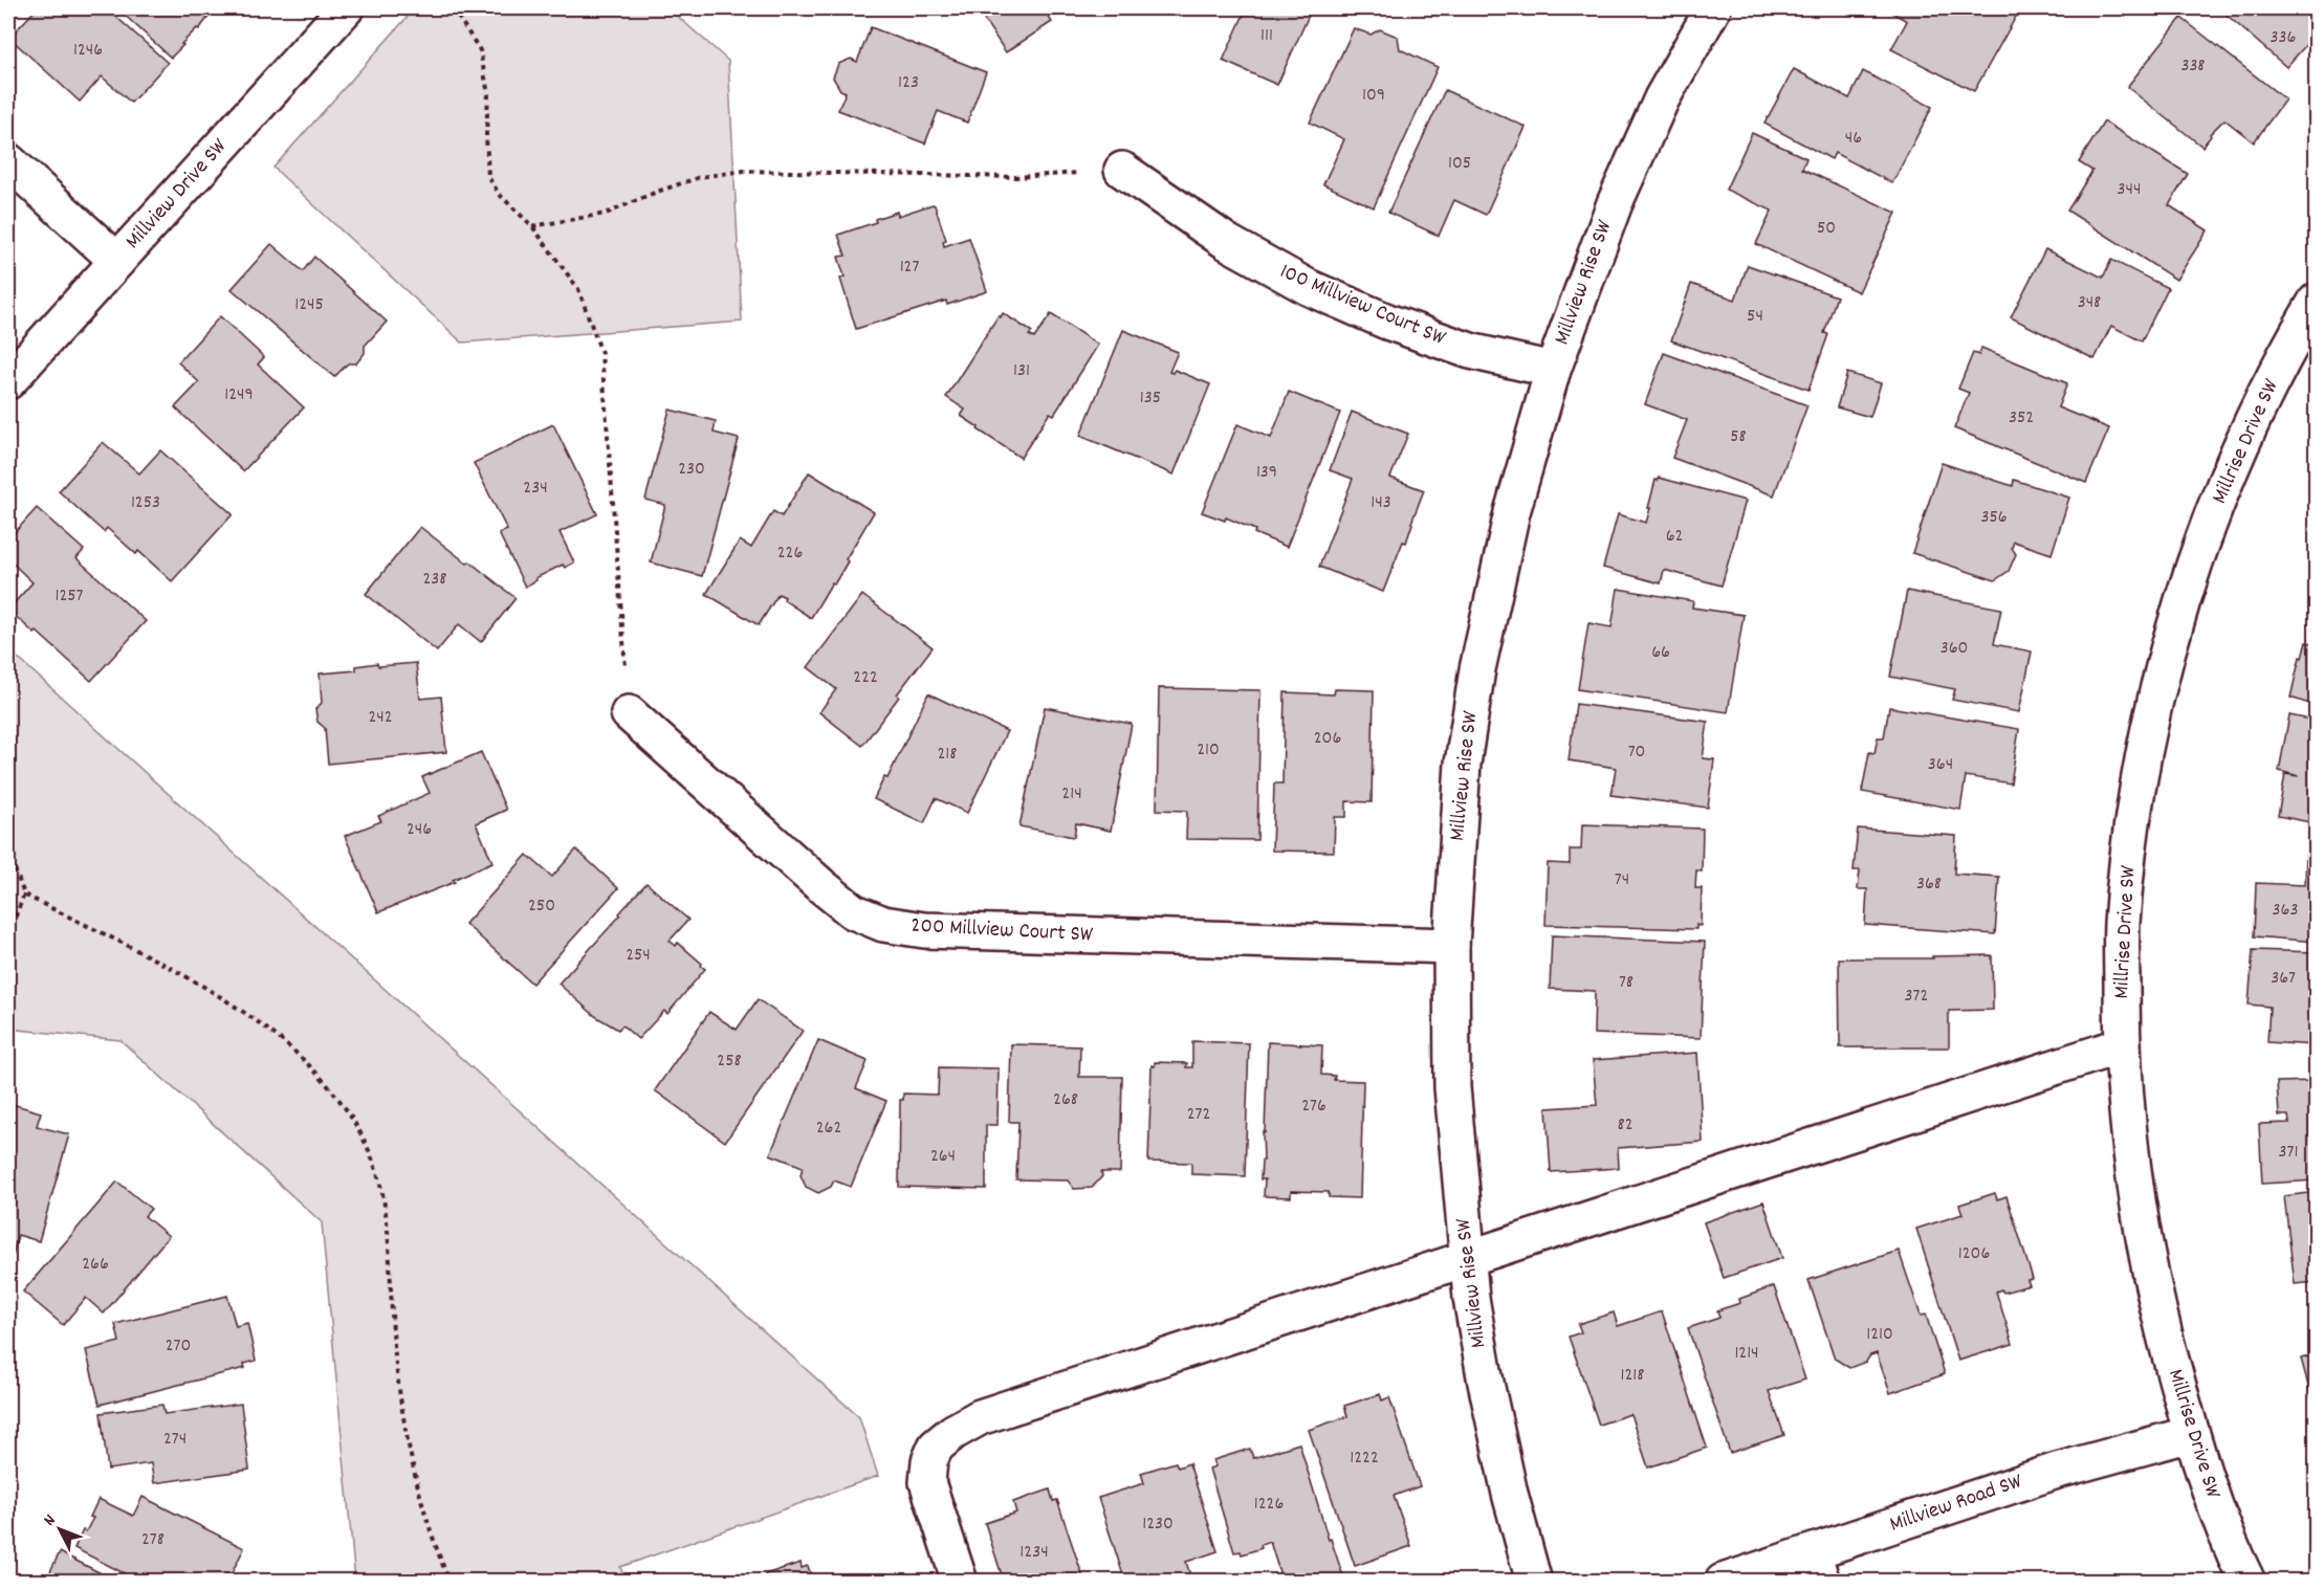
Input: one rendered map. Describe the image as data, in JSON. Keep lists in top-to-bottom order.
{
  "streets": {
    "street": [
      "Millview Drive SW",
      "Millview Rise SW",
      "100 Millview Court SW",
      "Millrise Drive SW",
      "200 Millview Court SW",
      "Millview Road SW"
    ]
  },
  "crossings": [
    ["Millview Rise SW", "100 Millview Court SW"],
    ["Millview Rise SW", "200 Millview Court SW"],
    ["Millrise Drive SW", "Millview Road SW"]
  ],
  "house_numbers": [
    "111",
    "336",
    "1246",
    "338",
    "123",
    "109",
    "46",
    "105",
    "344",
    "50",
    "127",
    "348",
    "1245",
    "54",
    "131",
    "1249",
    "135",
    "352",
    "58",
    "230",
    "139",
    "234",
    "1253",
    "143",
    "356",
    "62",
    "226",
    "238",
    "1257",
    "360",
    "66",
    "222",
    "242",
    "206",
    "210",
    "70",
    "218",
    "364",
    "214",
    "246",
    "74",
    "368",
    "250",
    "363",
    "254",
    "367",
    "78",
    "372",
    "258",
    "268",
    "276",
    "272",
    "82",
    "262",
    "371",
    "264",
    "1206",
    "266",
    "1210",
    "270",
    "1214",
    "1218",
    "274",
    "1222",
    "1226",
    "1230",
    "278",
    "1234"
  ],
  "north": "top left"
}
